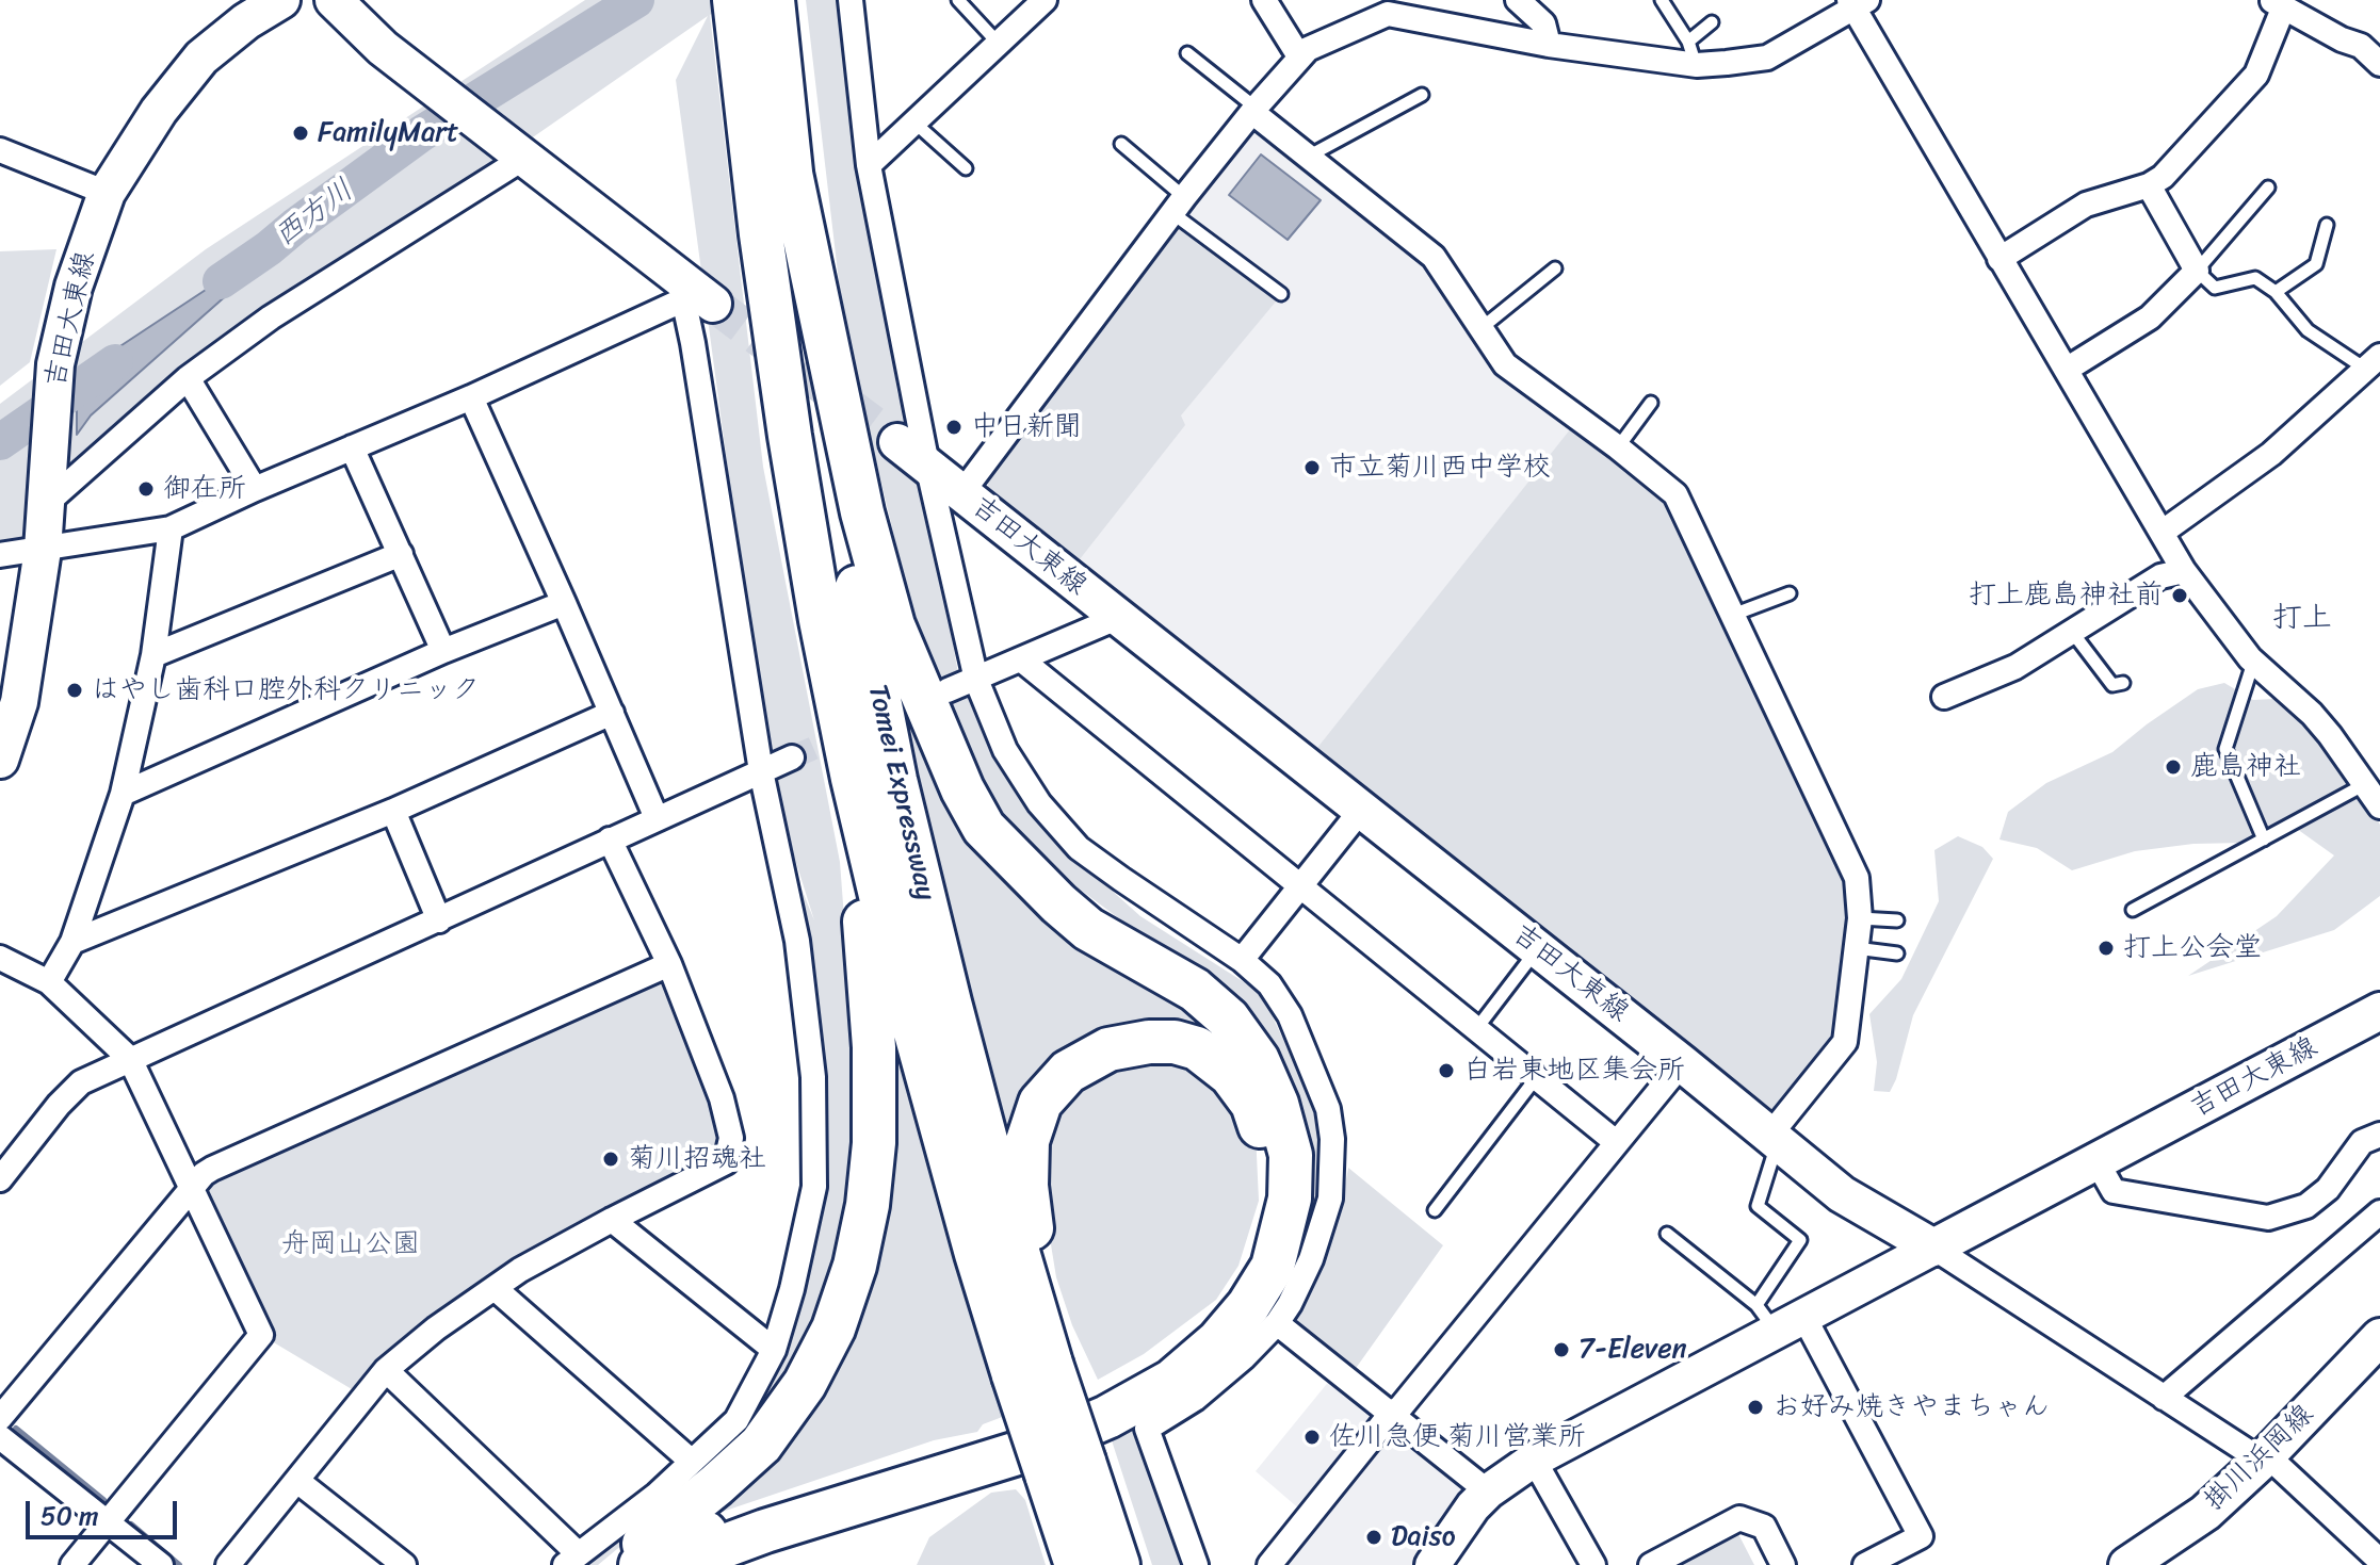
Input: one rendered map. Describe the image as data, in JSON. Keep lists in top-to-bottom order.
{
  "streets": {
    "highway": ["Tomei Expressway"],
    "main road": ["吉田大東線", "掛川浜岡線"]
  },
  "districts": ["打上"],
  "water": ["西方川"],
  "parks": ["舟岡山公園"],
  "places": [
    "FamilyMart",
    "中日新聞",
    "市立菊川西中学校",
    "御在所",
    "打上鹿島神社前",
    "はやし歯科口腔外科クリニック",
    "鹿島神社",
    "打上公会堂",
    "白岩東地区集会所",
    "菊川招魂社",
    "7-Eleven",
    "お好み焼きやまちゃん",
    "佐川急便 菊川営業所",
    "Daiso"
  ],
  "scale_bar": "50 m"
}
